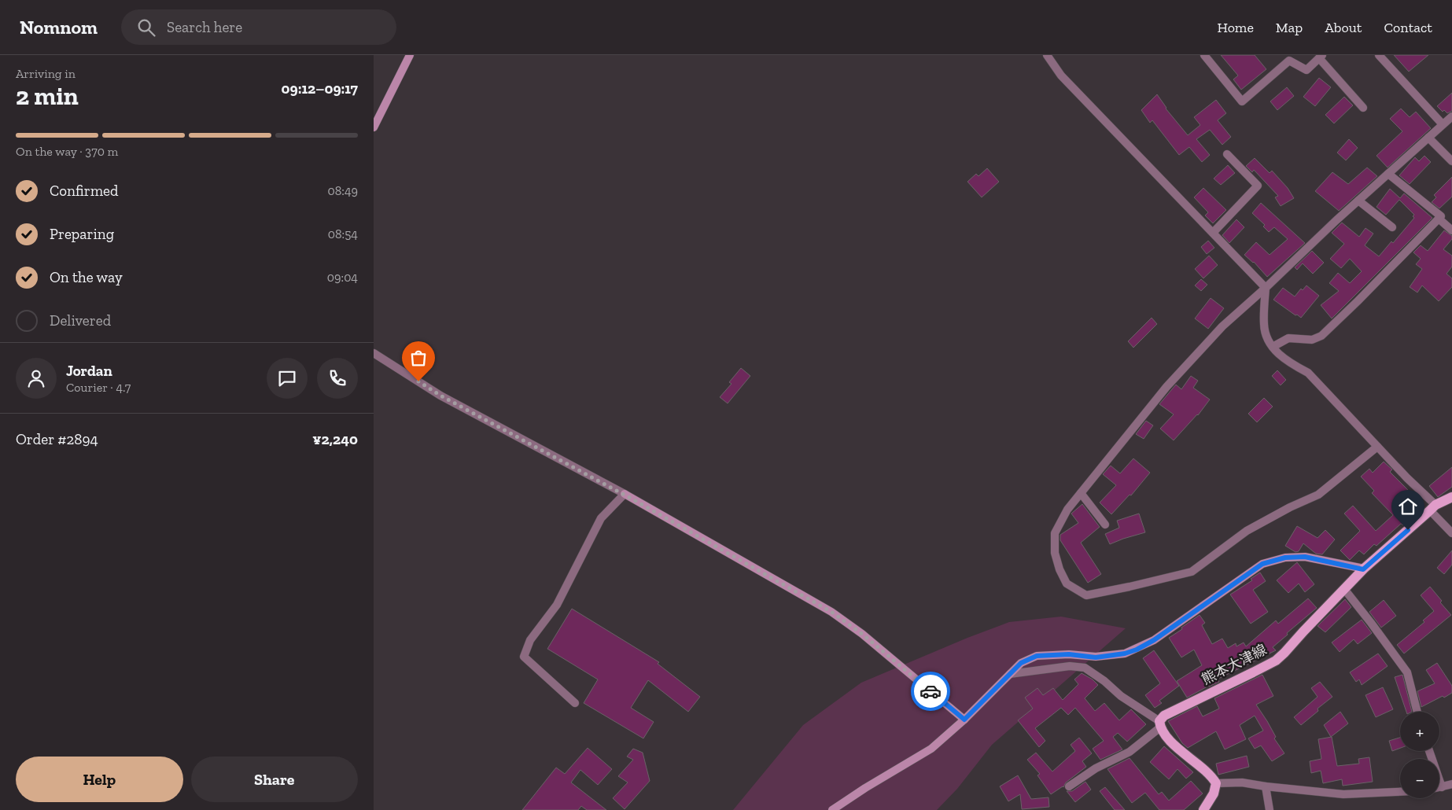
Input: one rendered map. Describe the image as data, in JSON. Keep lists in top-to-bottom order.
{
  "streets": {
    "main road": ["熊本大津線"]
  },
  "page": {
    "header": "Nomnom",
    "search": "Search here",
    "nav": [
      "Home",
      "Map",
      "About",
      "Contact"
    ],
    "heading": ["2 min", "Arriving in", "09:12–09:17"],
    "panel": [
      "Jordan",
      "Courier · 4.7",
      "Order #2894",
      "¥2,240"
    ],
    "bar": "On the way · 370 m",
    "list": [
      ["Confirmed", "08:49"],
      ["Preparing", "08:54"],
      ["On the way", "09:04"],
      "Delivered"
    ],
    "map_buttons": ["+", "−"],
    "buttons": ["Help", "Share"]
  }
}
